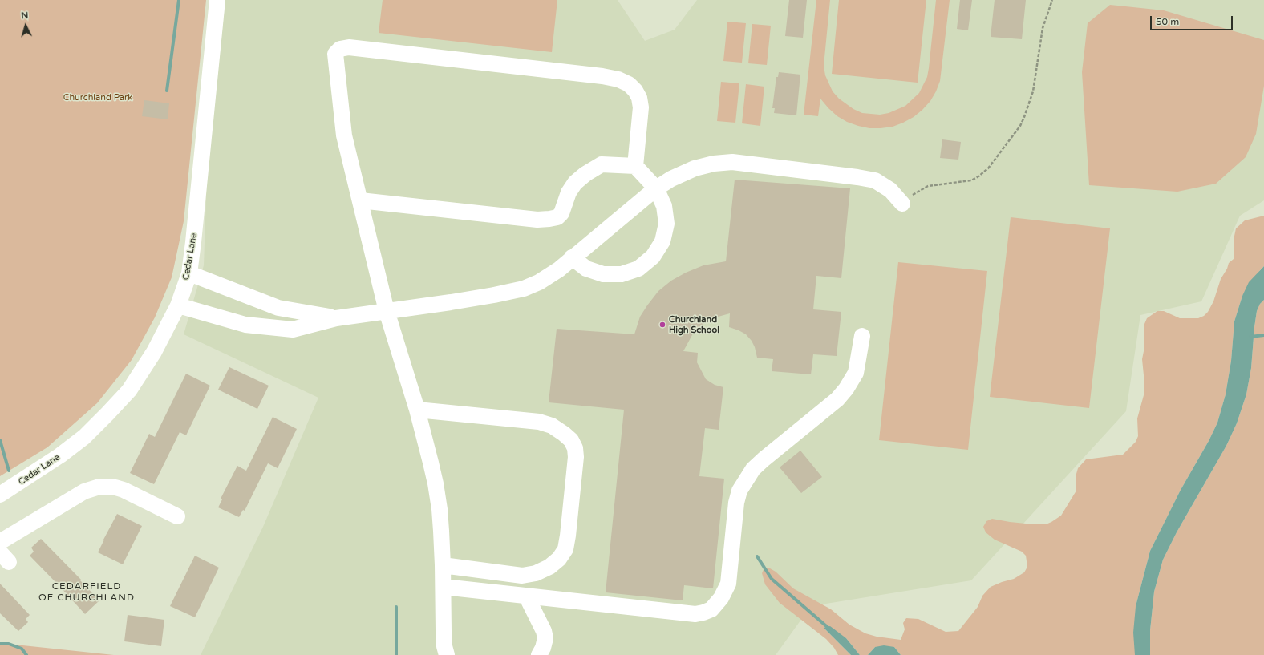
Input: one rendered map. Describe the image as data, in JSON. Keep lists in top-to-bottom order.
{
  "streets": {
    "street": ["Cedar Lane"]
  },
  "districts": ["CEDARFIELD OF CHURCHLAND"],
  "parks": ["Churchland Park"],
  "places": ["Churchland High School"],
  "scale_bar": "50 m",
  "north": "top"
}
